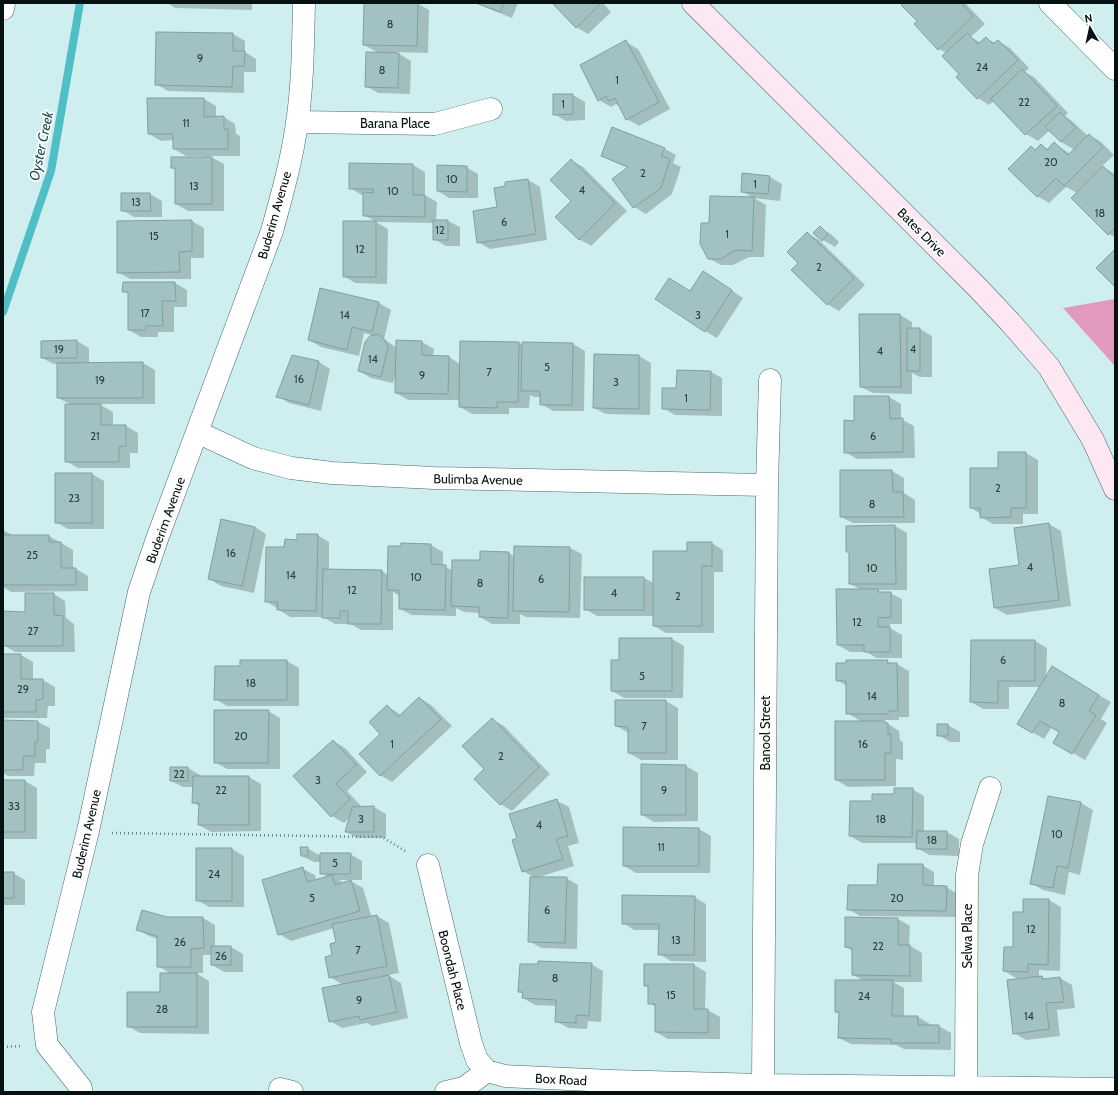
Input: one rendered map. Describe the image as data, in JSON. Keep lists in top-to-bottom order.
{
  "streets": {
    "street": [
      "Barana Place",
      "Buderim Avenue",
      "Bates Drive",
      "Bulimba Avenue",
      "Banool Street",
      "Selwa Place",
      "Boondah Place",
      "Box Road"
    ]
  },
  "crossings": [
    ["Barana Place", "Buderim Avenue"],
    ["Buderim Avenue", "Bulimba Avenue"],
    ["Bulimba Avenue", "Banool Street"],
    ["Banool Street", "Box Road"],
    ["Selwa Place", "Box Road"],
    ["Boondah Place", "Box Road"]
  ],
  "water": ["Oyster Creek"],
  "house_numbers": [
    "8",
    "9",
    "24",
    "8",
    "1",
    "22",
    "1",
    "11",
    "20",
    "2",
    "10",
    "1",
    "13",
    "4",
    "10",
    "13",
    "18",
    "6",
    "12",
    "1",
    "15",
    "12",
    "2",
    "17",
    "14",
    "3",
    "19",
    "4",
    "4",
    "14",
    "5",
    "7",
    "9",
    "16",
    "19",
    "3",
    "1",
    "21",
    "6",
    "2",
    "23",
    "8",
    "16",
    "25",
    "4",
    "10",
    "14",
    "10",
    "6",
    "8",
    "12",
    "4",
    "2",
    "12",
    "27",
    "6",
    "5",
    "18",
    "29",
    "14",
    "8",
    "7",
    "20",
    "1",
    "16",
    "2",
    "22",
    "3",
    "22",
    "9",
    "33",
    "3",
    "18",
    "4",
    "10",
    "18",
    "11",
    "5",
    "24",
    "5",
    "20",
    "6",
    "12",
    "13",
    "26",
    "22",
    "7",
    "26",
    "8",
    "15",
    "24",
    "9",
    "28",
    "14"
  ],
  "north": "top"
}
